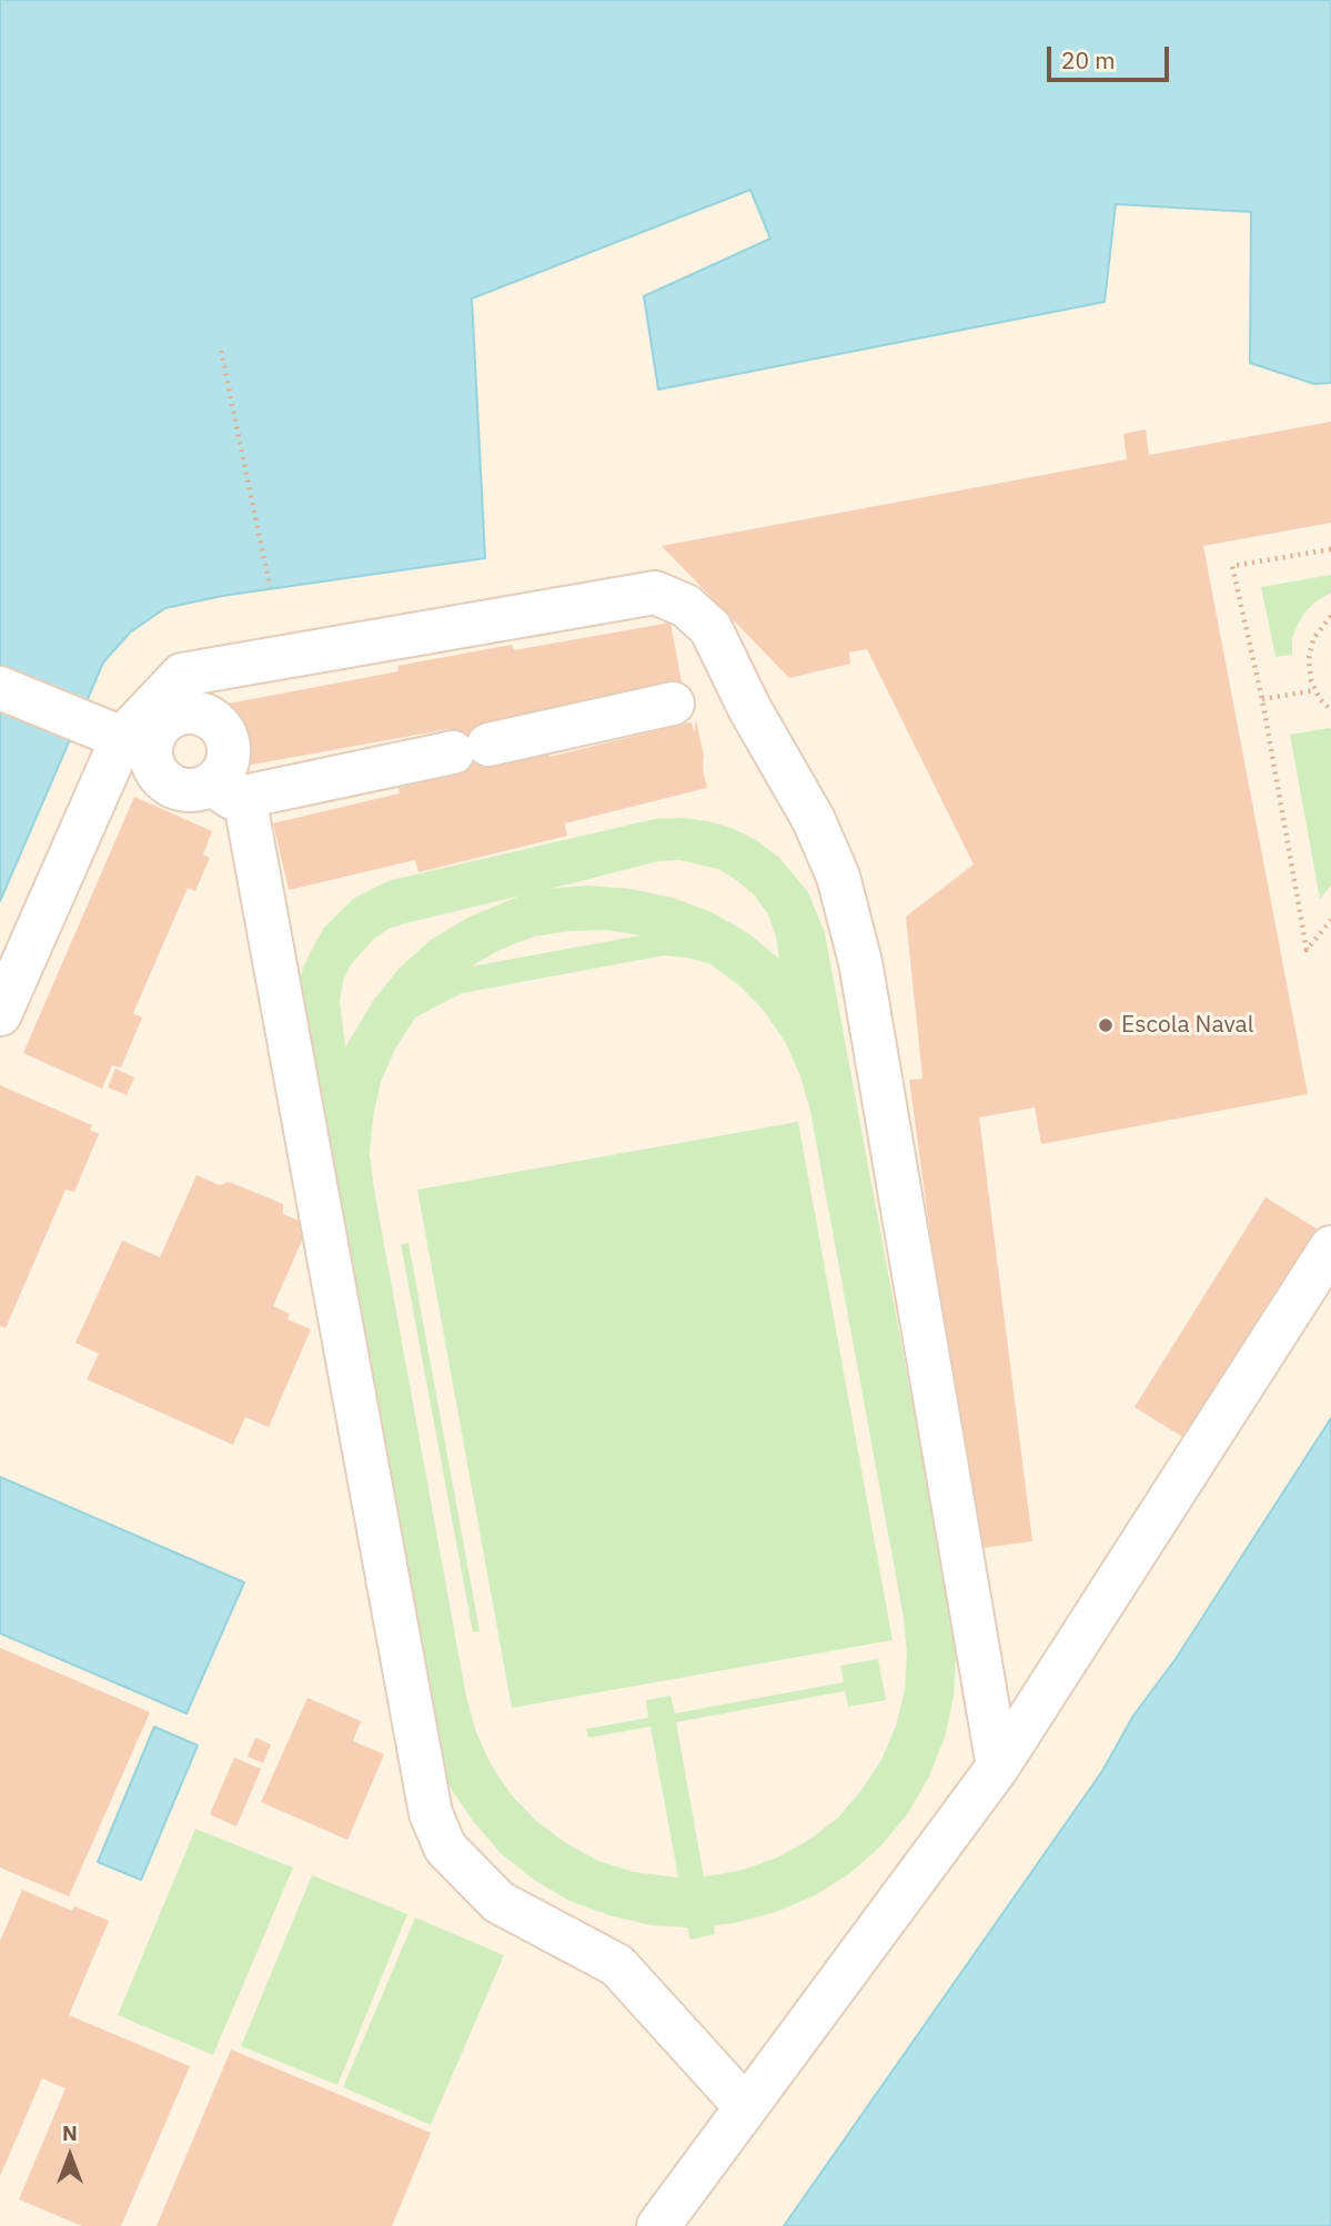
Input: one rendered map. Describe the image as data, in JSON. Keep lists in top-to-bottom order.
{
  "places": ["Escola Naval"],
  "scale_bar": "20 m",
  "north": "top"
}
